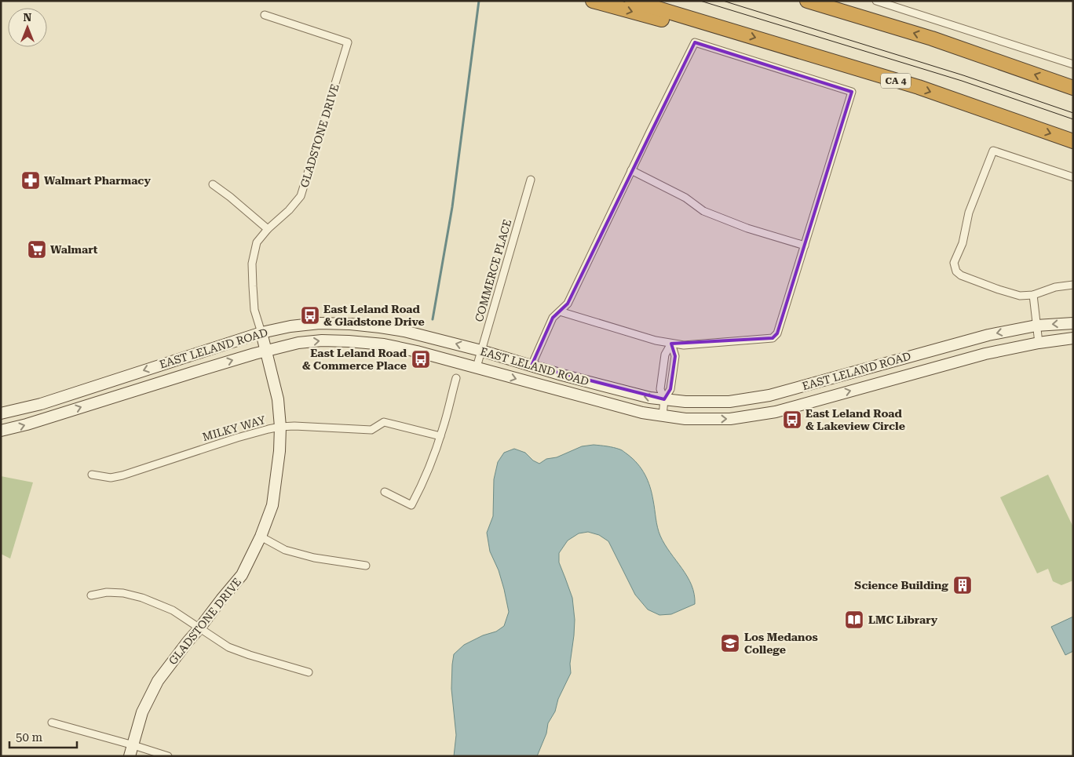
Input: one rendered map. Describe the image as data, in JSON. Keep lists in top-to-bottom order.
{
  "streets": {
    "highway": ["CA 4"],
    "main road": ["GLADSTONE DRIVE", "EAST LELAND ROAD"],
    "street": ["COMMERCE PLACE", "MILKY WAY"]
  },
  "crossings": [
    ["GLADSTONE DRIVE", "EAST LELAND ROAD"],
    ["GLADSTONE DRIVE", "MILKY WAY"],
    ["COMMERCE PLACE", "EAST LELAND ROAD"]
  ],
  "places": {
    "pharmacy": ["Walmart Pharmacy"],
    "supermarket": ["Walmart"],
    "bus stop": ["East Leland Road & Gladstone Drive", "East Leland Road & Commerce Place", "East Leland Road & Lakeview Circle"],
    "building": ["Science Building"],
    "library": ["LMC Library"],
    "school or university": ["Los Medanos College"]
  },
  "scale_bar": "50 m",
  "north": "top"
}
